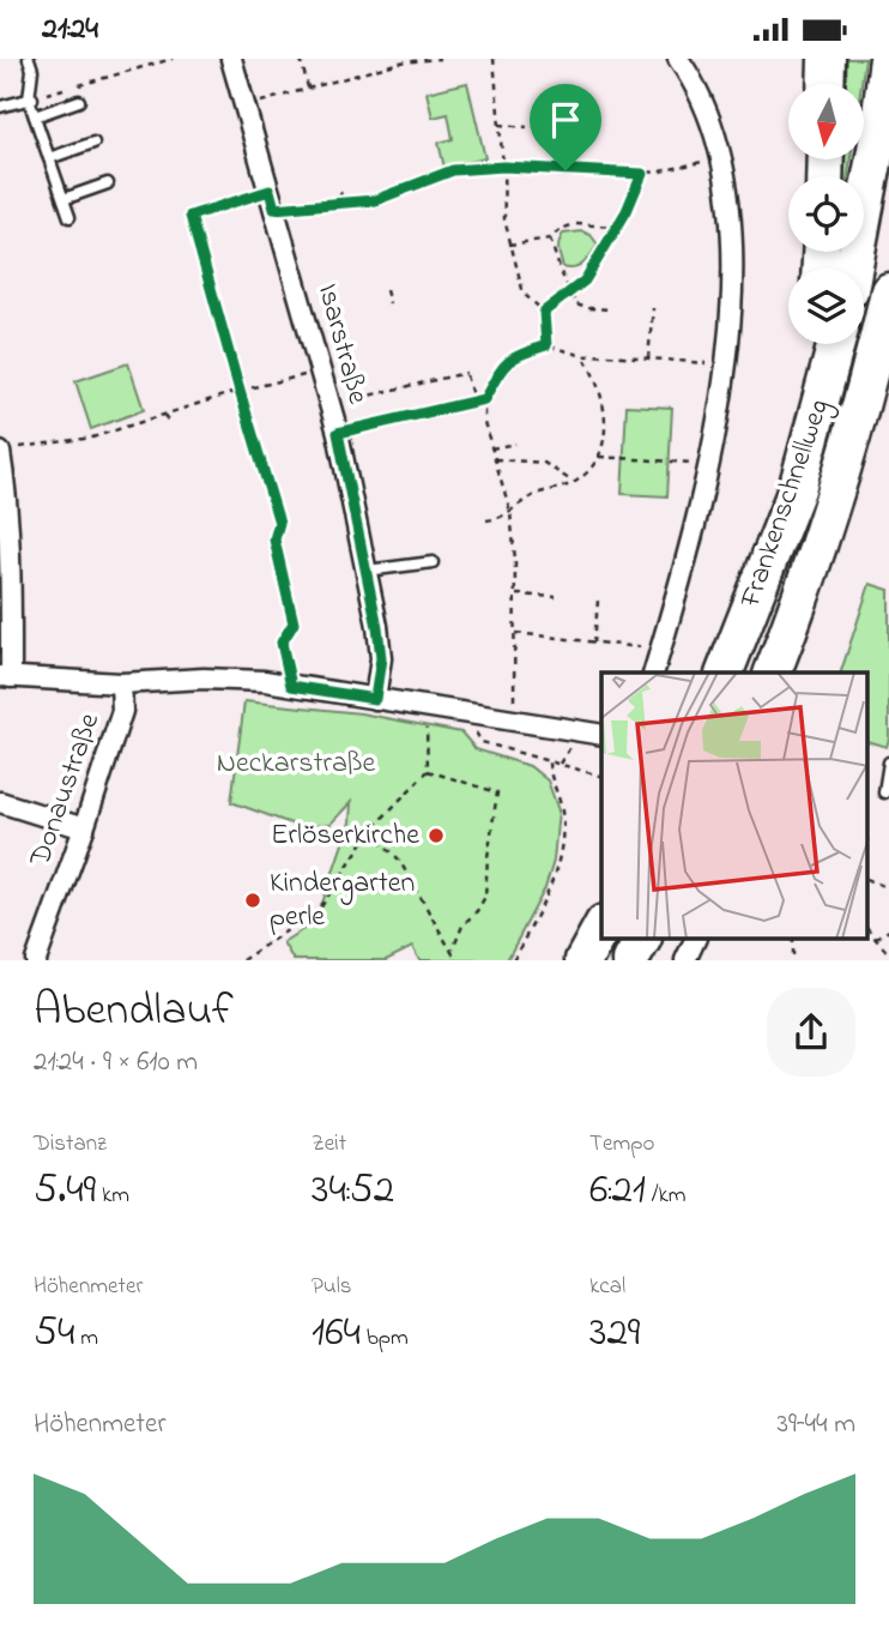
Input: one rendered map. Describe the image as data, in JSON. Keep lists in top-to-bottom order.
{
  "streets": {
    "highway": ["Frankenschnellweg"],
    "street": ["Isarstraße", "Donaustraße"]
  },
  "parks": ["Neckarstraße"],
  "places": ["Erlöserkirche", "Kindergarten perle"],
  "north": "bottom",
  "page": {
    "status": "21:24",
    "heading": ["Abendlauf", "21:24 · 9 × 610 m"],
    "stats": [
      ["Distanz", "5.49 km"],
      ["Zeit", "34:52"],
      ["Tempo", "6:21 /km"],
      ["Höhenmeter", "54 m"],
      ["Puls", "164 bpm"],
      ["kcal", "329"]
    ],
    "chart": ["Höhenmeter", "39–44 m"]
  }
}
